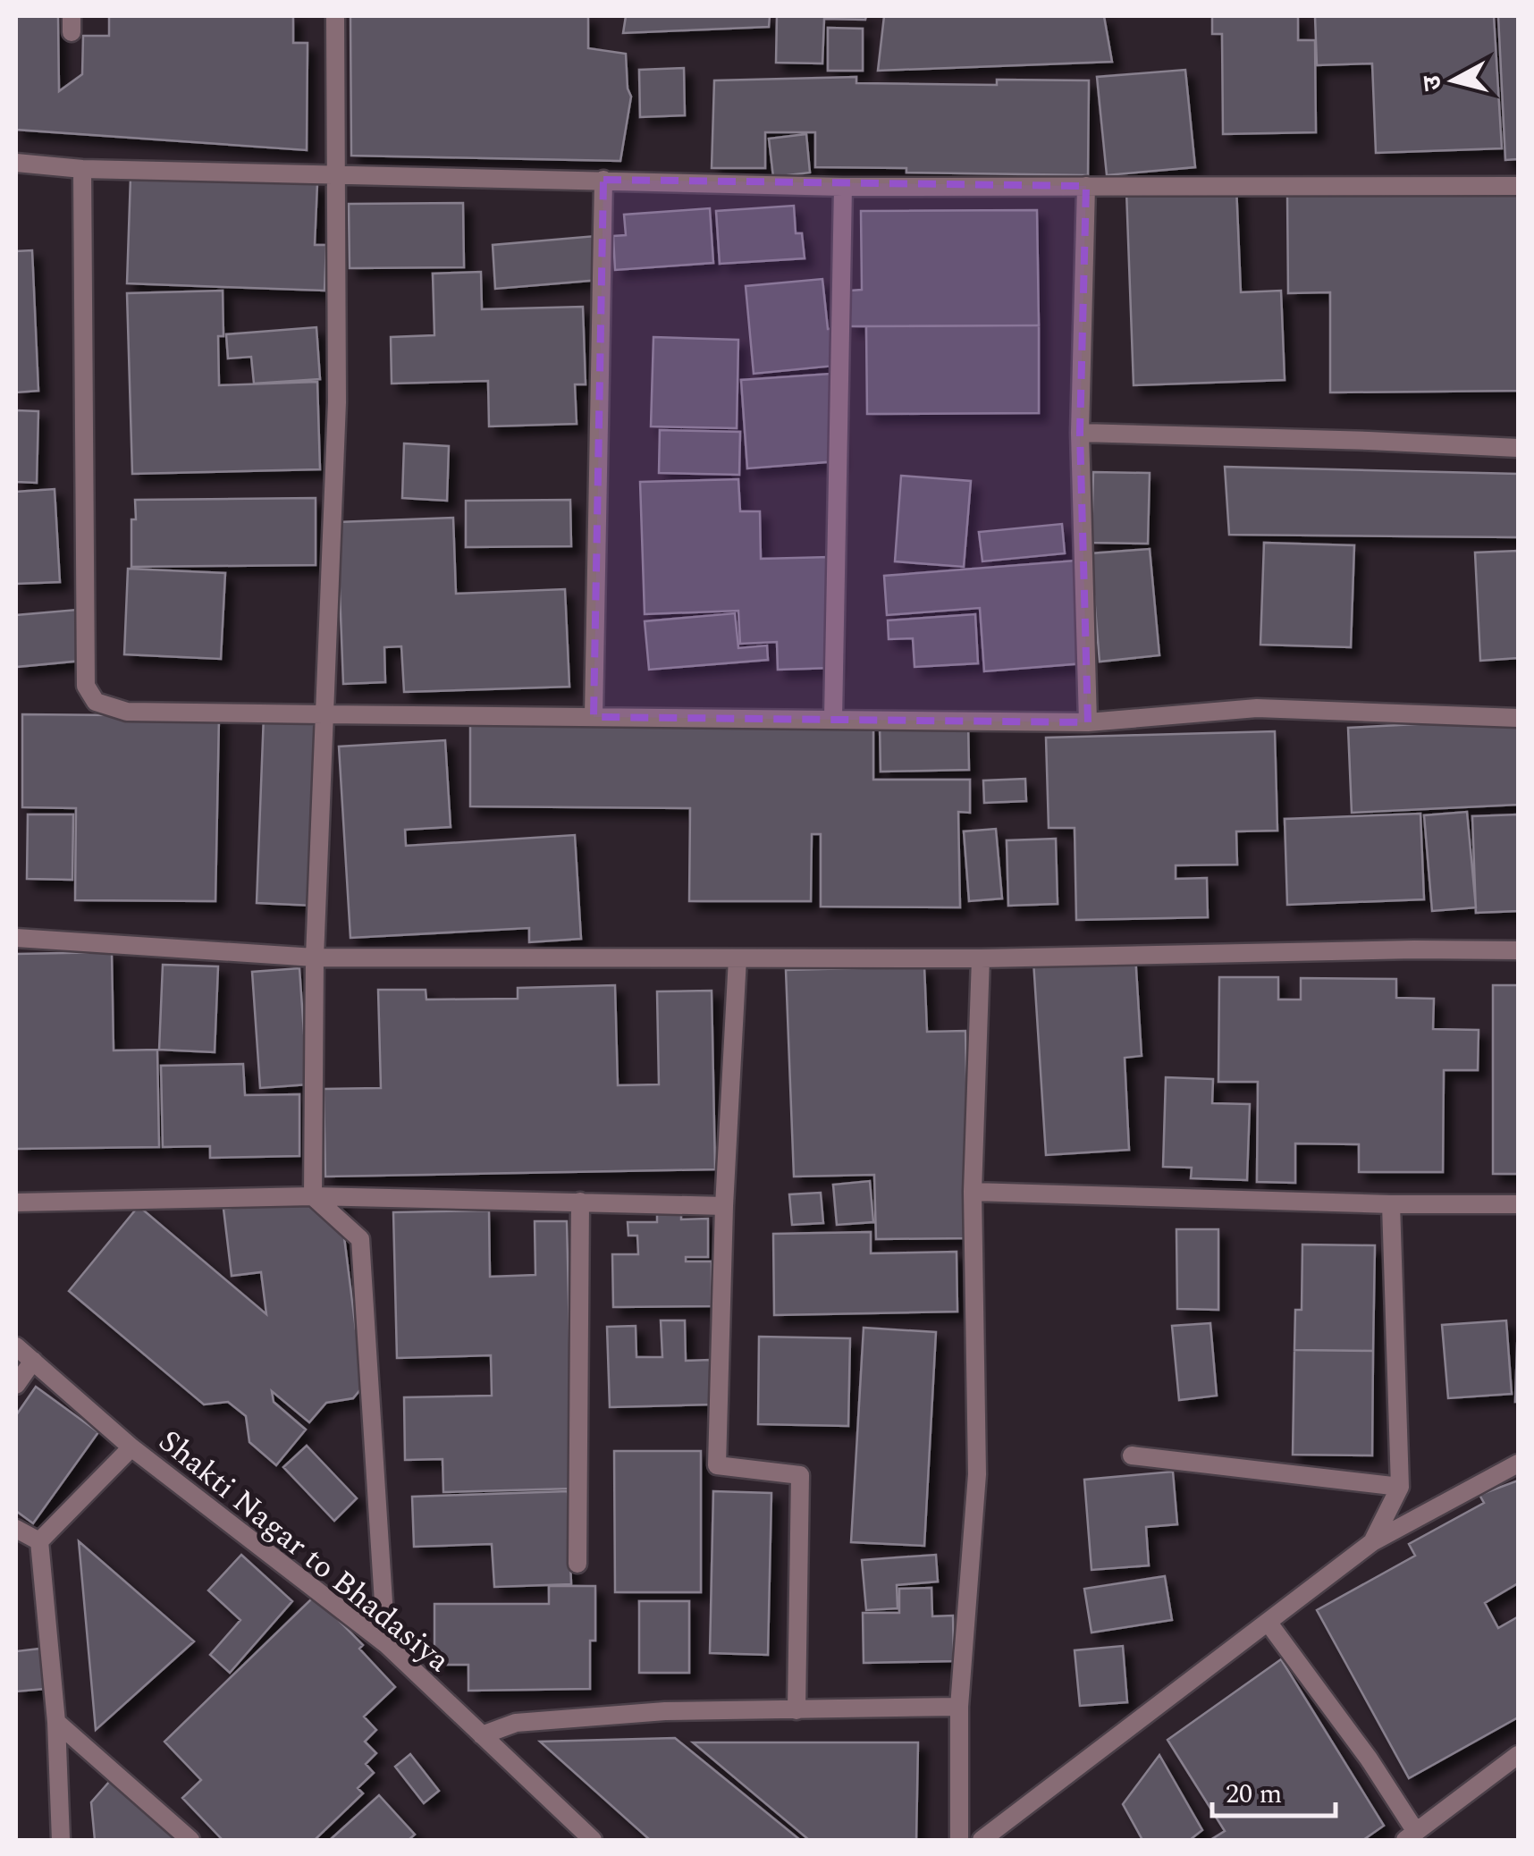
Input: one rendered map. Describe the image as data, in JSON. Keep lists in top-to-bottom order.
{
  "streets": {
    "street": ["Shakti Nagar to Bhadasiya"]
  },
  "scale_bar": "20 m",
  "north": "left"
}
